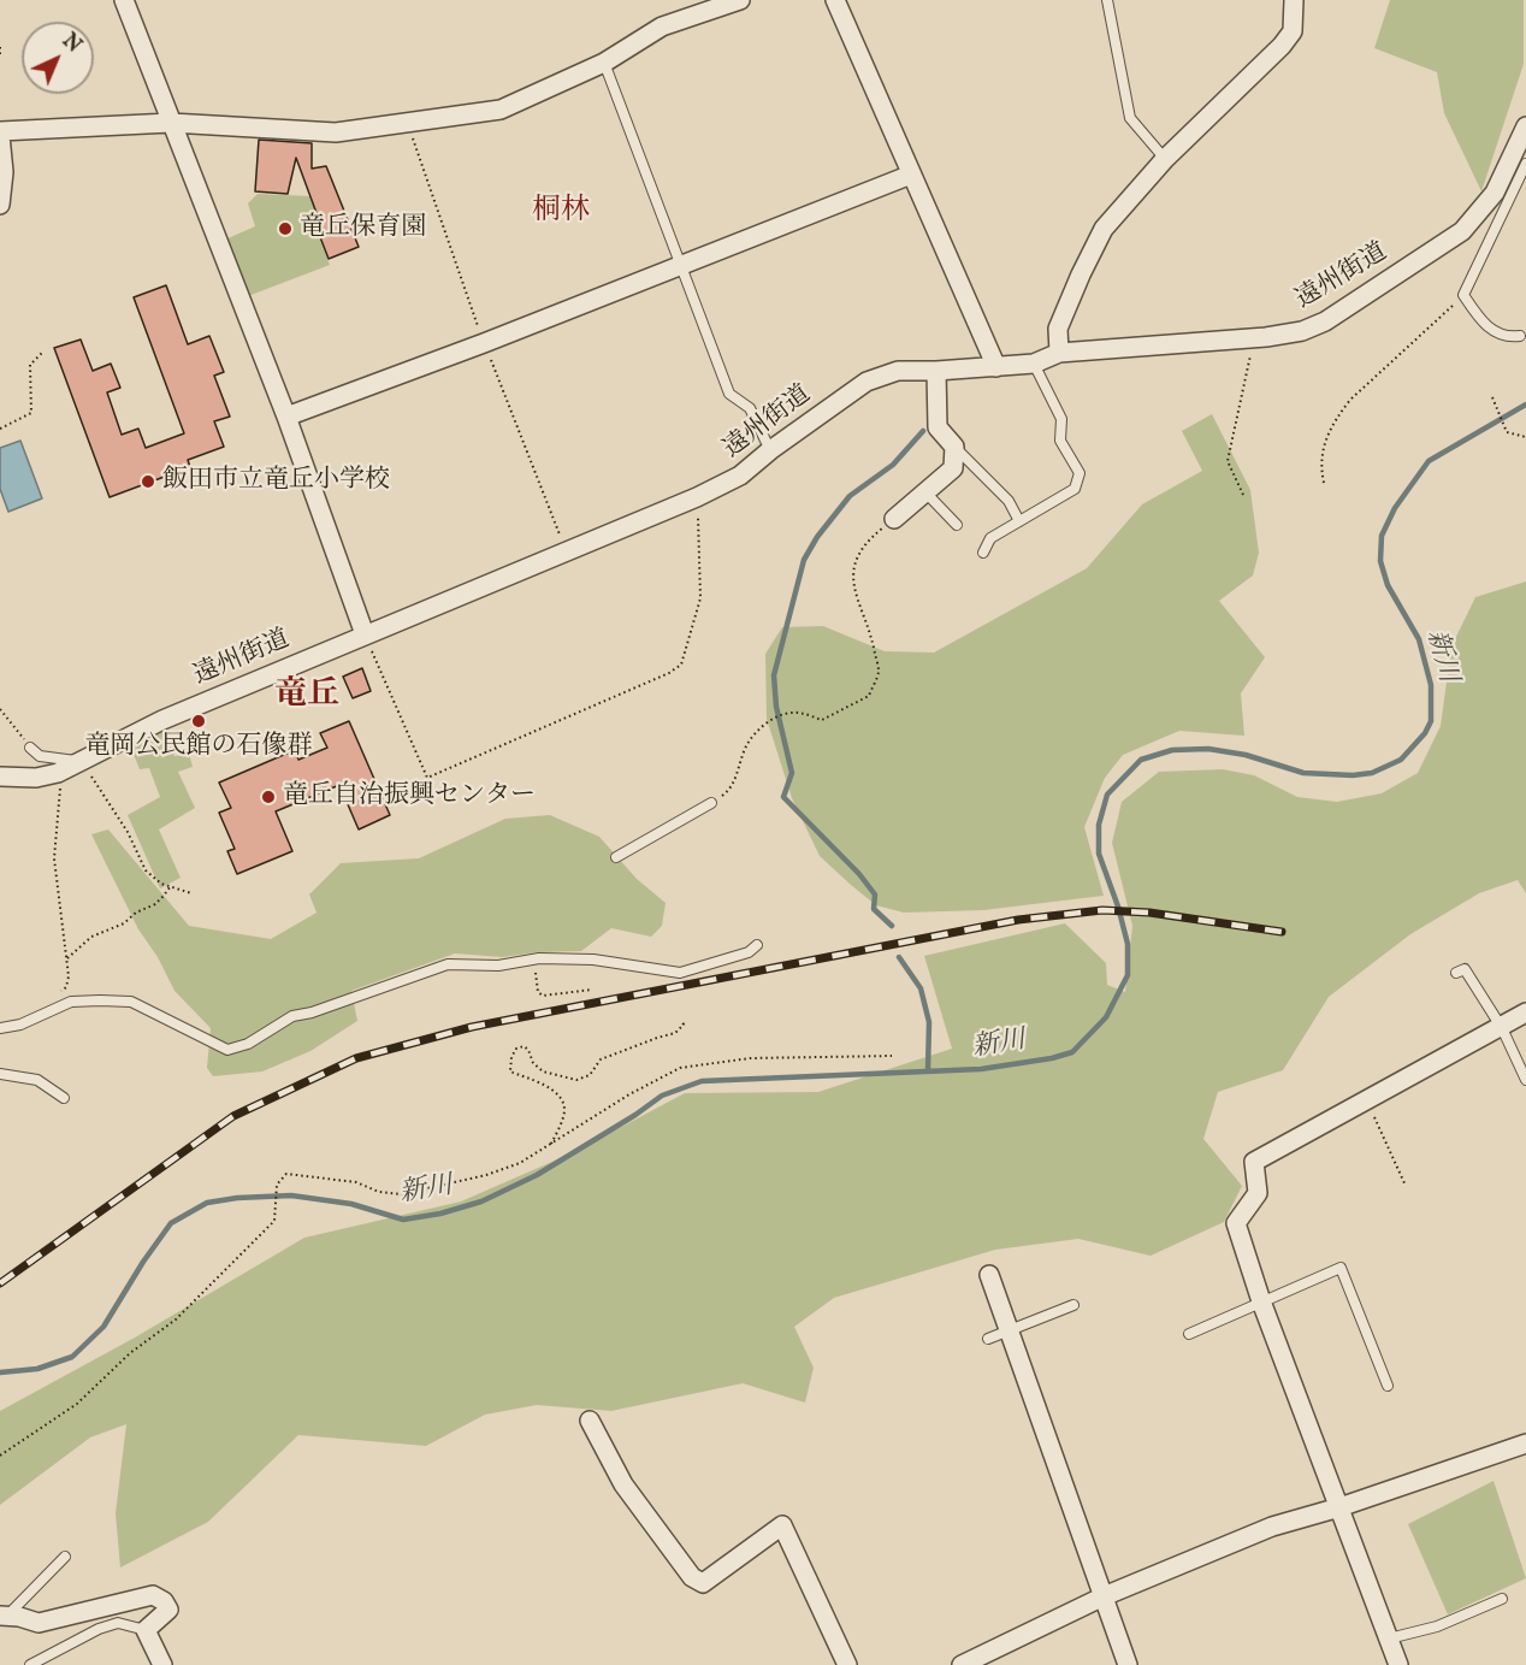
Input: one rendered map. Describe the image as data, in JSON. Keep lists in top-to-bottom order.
{
  "streets": {
    "street": ["遠州街道"]
  },
  "districts": ["桐林", "竜丘"],
  "water": ["新川"],
  "places": [
    "竜丘保育園",
    "飯田市立竜丘小学校",
    "竜岡公民館の石像群",
    "竜丘自治振興センター"
  ],
  "north": "top right"
}
